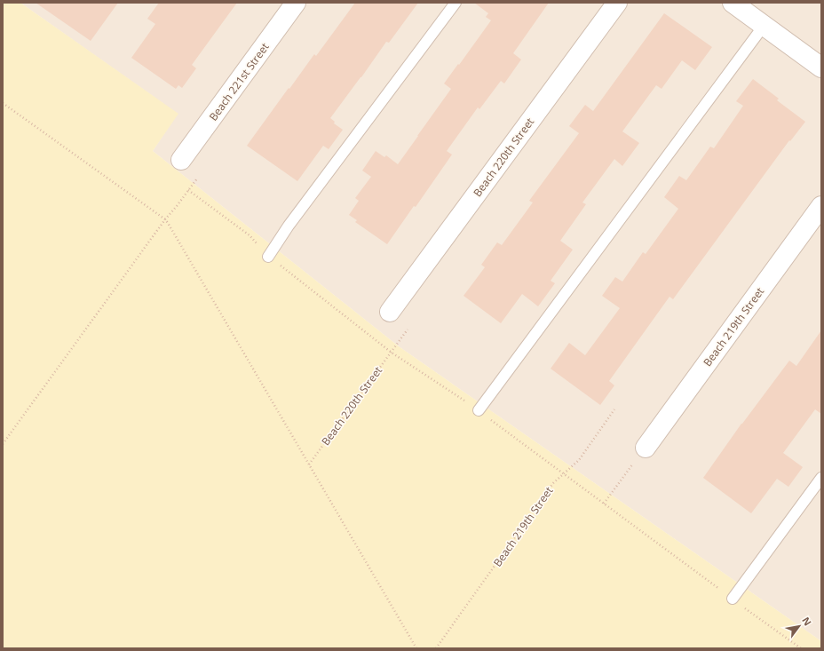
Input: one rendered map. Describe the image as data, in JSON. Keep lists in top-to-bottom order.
{
  "streets": {
    "street": ["Beach 221st Street", "Beach 220th Street", "Beach 219th Street"]
  },
  "north": "top right"
}
